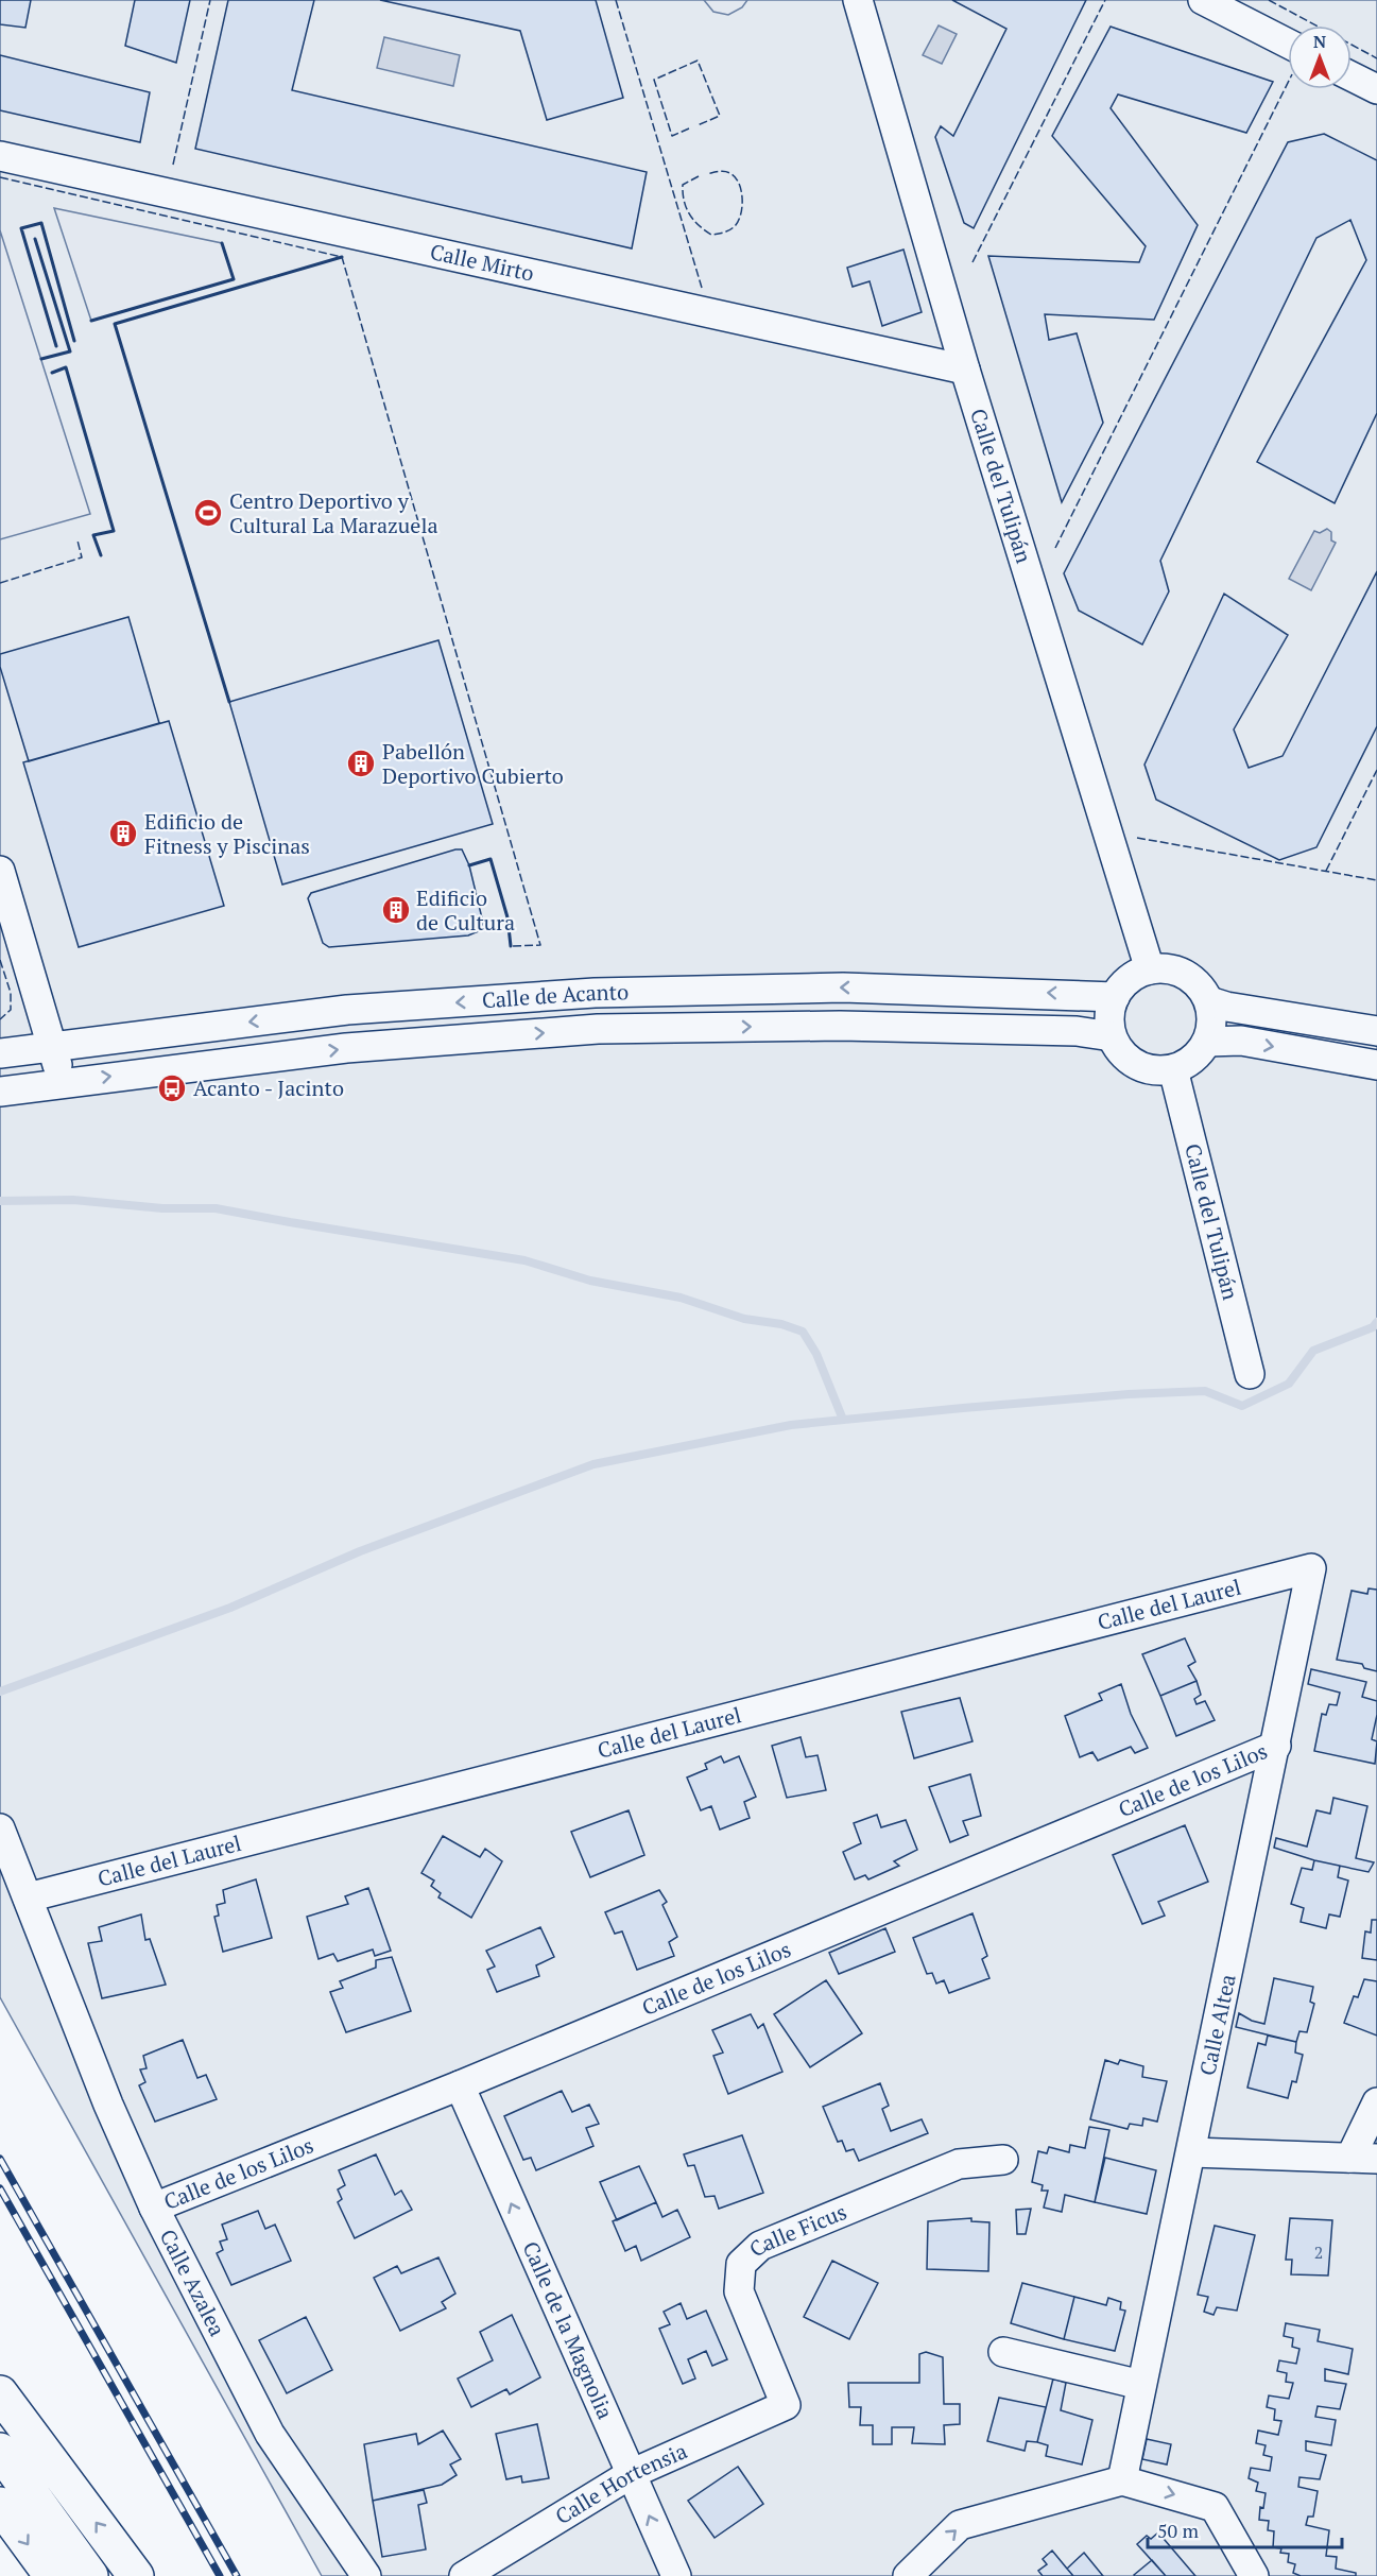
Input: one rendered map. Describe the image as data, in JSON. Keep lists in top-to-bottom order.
{
  "streets": {
    "street": [
      "Calle Mirto",
      "Calle del Tulipán",
      "Calle de Acanto",
      "Calle del Laurel",
      "Calle de los Lilos",
      "Calle Altea",
      "Calle Ficus",
      "Calle Azalea",
      "Calle de la Magnolia",
      "Calle Hortensia"
    ]
  },
  "crossings": [
    ["Calle Mirto", "Calle del Tulipán"],
    ["Calle del Tulipán", "Calle de Acanto"],
    ["Calle del Laurel", "Calle Altea"],
    ["Calle del Laurel", "Calle Azalea"],
    ["Calle de los Lilos", "Calle Altea"],
    ["Calle de los Lilos", "Calle Azalea"],
    ["Calle de los Lilos", "Calle de la Magnolia"],
    ["Calle Ficus", "Calle Hortensia"],
    ["Calle de la Magnolia", "Calle Hortensia"]
  ],
  "one_way": ["Calle de la Magnolia"],
  "places": {
    "sports": ["Centro Deportivo y Cultural La Marazuela"],
    "building": ["Pabellón Deportivo Cubierto", "Edificio de Fitness y Piscinas", "Edificio de Cultura"],
    "bus stop": ["Acanto - Jacinto"]
  },
  "house_numbers": ["2"],
  "scale_bar": "50 m",
  "north": "top"
}
